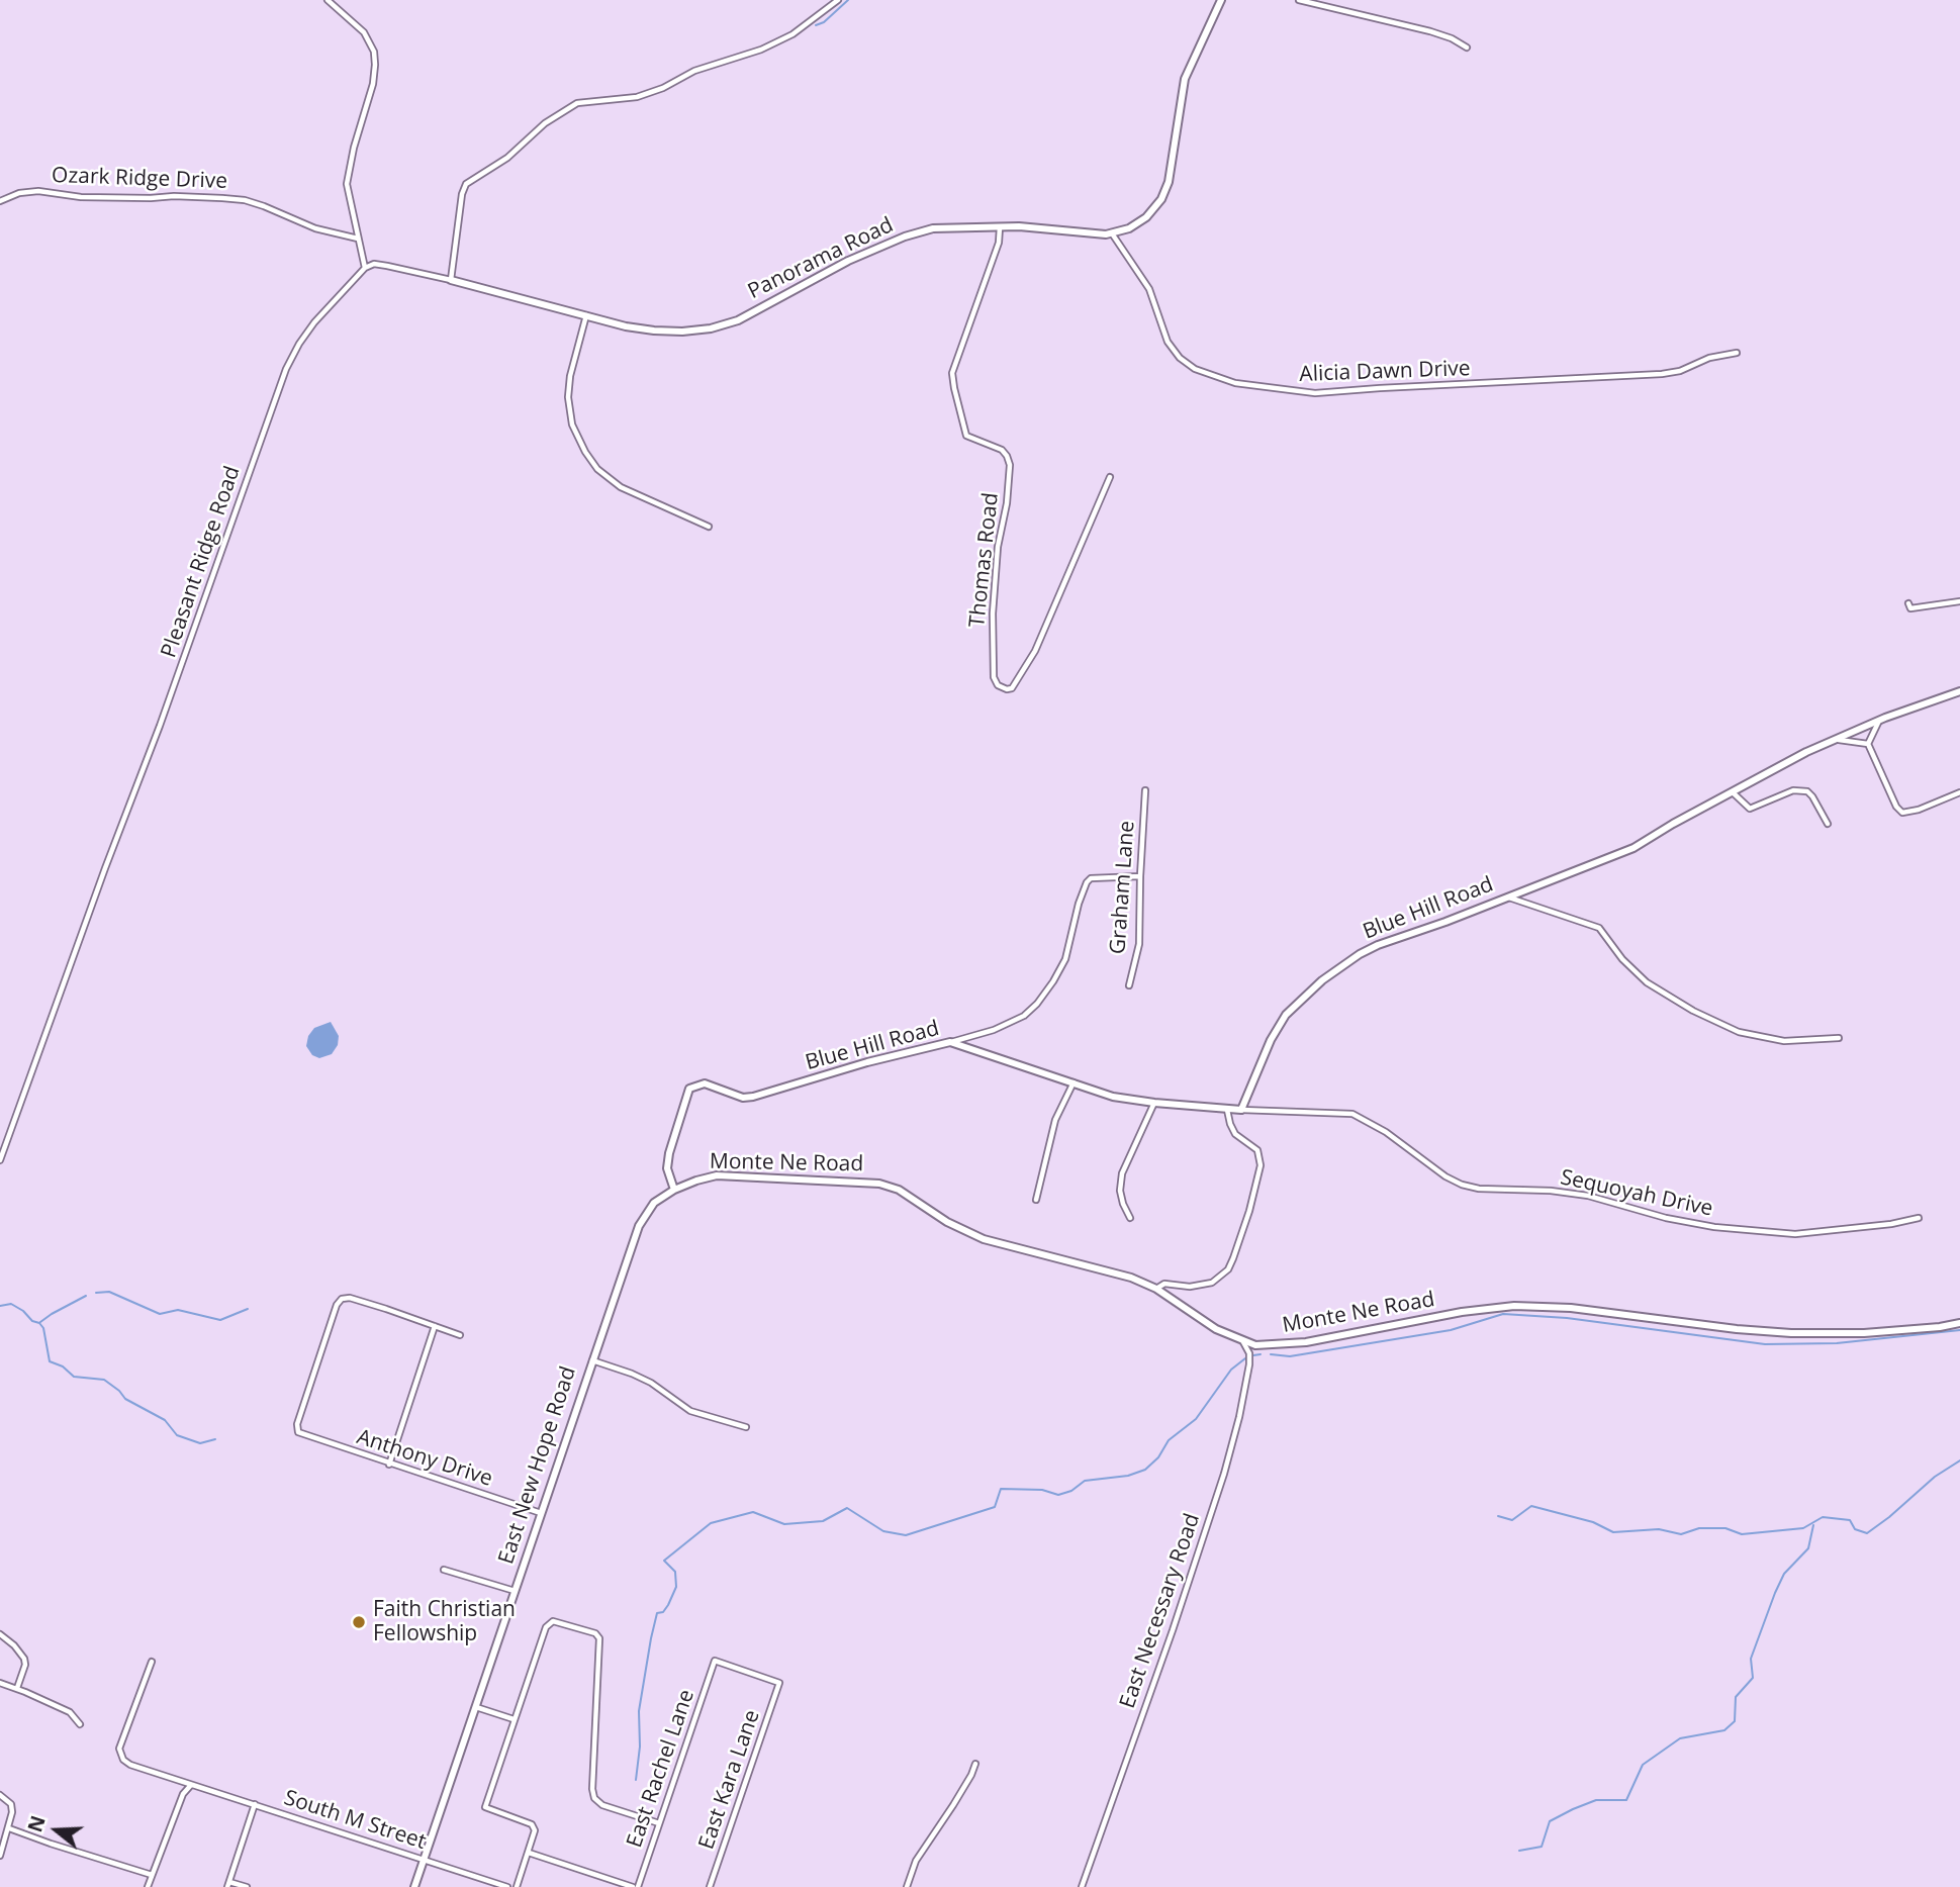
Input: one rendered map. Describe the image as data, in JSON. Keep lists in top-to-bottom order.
{
  "streets": {
    "street": [
      "Ozark Ridge Drive",
      "Panorama Road",
      "Alicia Dawn Drive",
      "Thomas Road",
      "Pleasant Ridge Road",
      "Graham Lane",
      "Blue Hill Road",
      "Monte Ne Road",
      "Sequoyah Drive",
      "Anthony Drive",
      "East New Hope Road",
      "East Necessary Road",
      "East Rachel Lane",
      "East Kara Lane",
      "South M Street"
    ]
  },
  "crossings": [
    ["Panorama Road", "Alicia Dawn Drive"],
    ["Panorama Road", "Thomas Road"],
    ["Blue Hill Road", "Monte Ne Road"],
    ["Blue Hill Road", "Sequoyah Drive"],
    ["Blue Hill Road", "East New Hope Road"],
    ["Monte Ne Road", "East New Hope Road"],
    ["Monte Ne Road", "East Necessary Road"],
    ["Anthony Drive", "East New Hope Road"],
    ["East New Hope Road", "South M Street"],
    ["East Rachel Lane", "East Kara Lane"]
  ],
  "places": ["Faith Christian Fellowship"],
  "north": "left"
}
